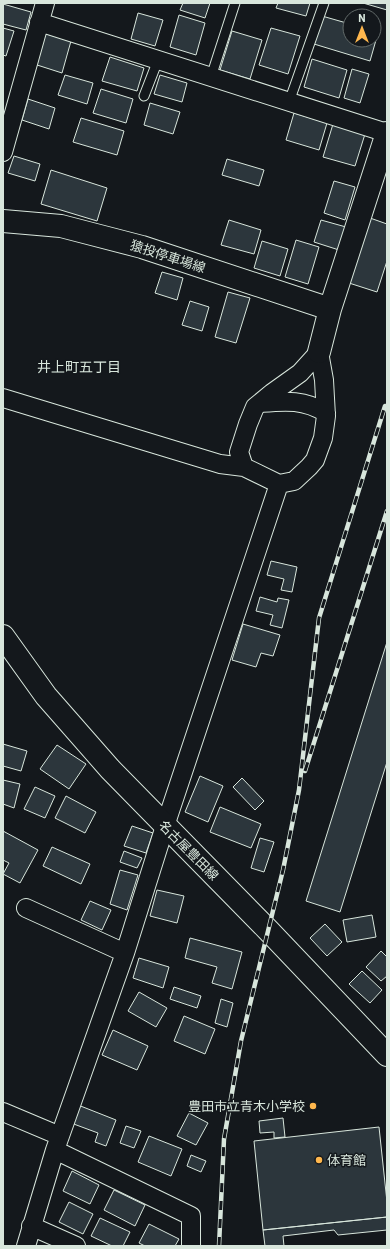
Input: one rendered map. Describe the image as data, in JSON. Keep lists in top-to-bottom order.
{
  "streets": {
    "main road": ["猿投停車場線", "名古屋豊田線"]
  },
  "districts": ["井上町五丁目"],
  "places": ["豊田市立青木小学校", "体育館"],
  "north": "top"
}
